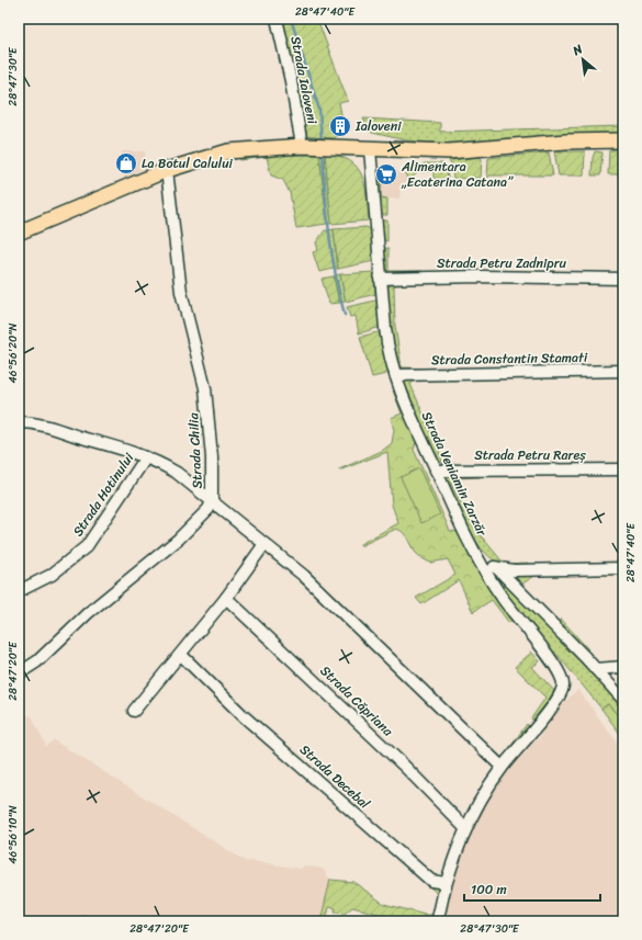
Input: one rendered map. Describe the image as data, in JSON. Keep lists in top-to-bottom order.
{
  "streets": {
    "street": [
      "Strada Ialoveni",
      "Strada Petru Zadnipru",
      "Strada Constantin Stamati",
      "Strada Chilia",
      "Strada Petru Rareș",
      "Strada Veniamin Zarzăr",
      "Strada Hotinului",
      "Strada Căpriana",
      "Strada Decebal"
    ]
  },
  "crossings": [
    ["Strada Petru Zadnipru", "Strada Veniamin Zarzăr"],
    ["Strada Constantin Stamati", "Strada Veniamin Zarzăr"],
    ["Strada Petru Rareș", "Strada Veniamin Zarzăr"],
    ["Strada Veniamin Zarzăr", "Strada Căpriana"],
    ["Strada Veniamin Zarzăr", "Strada Decebal"]
  ],
  "places": {
    "building": ["Ialoveni"],
    "shop": ["La Botul Calului"],
    "supermarket": ["Alimentara „Ecaterina Catana”"]
  },
  "scale_bar": "100 m",
  "north": "top left",
  "coordinates": [
    "28°47'40\"E",
    "28°47'30\"E",
    "46°56'20\"N",
    "28°47'20\"E",
    "46°56'10\"N"
  ]
}
